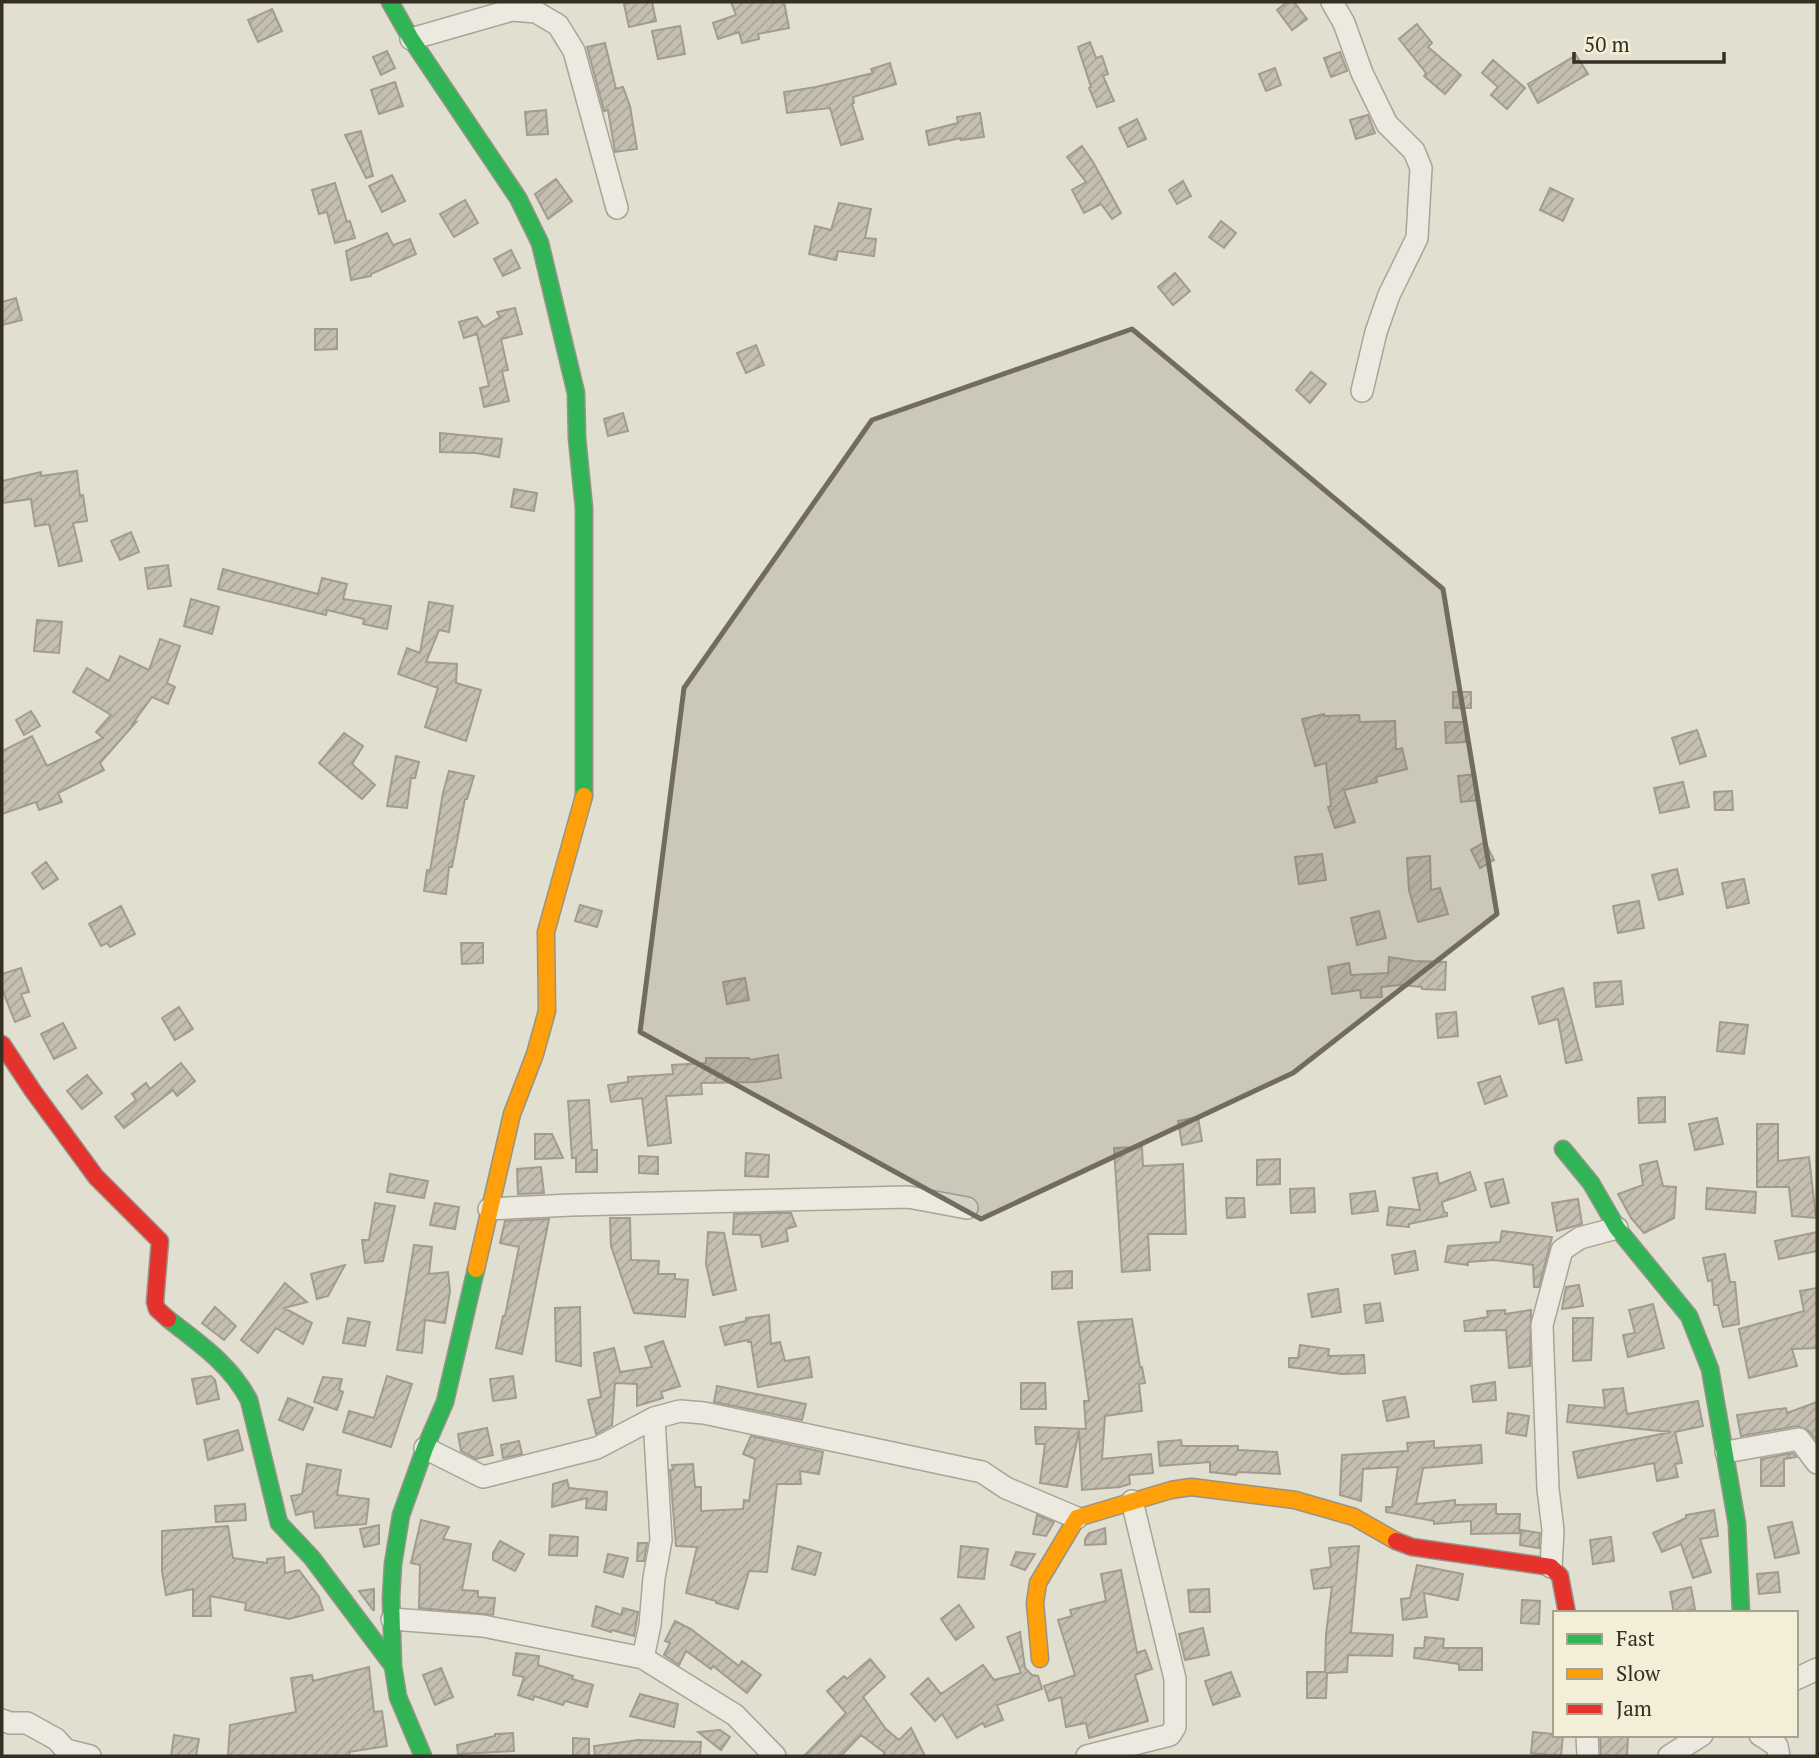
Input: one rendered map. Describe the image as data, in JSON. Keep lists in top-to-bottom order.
{
  "legend": ["Fast", "Slow", "Jam"],
  "scale_bar": "50 m"
}
